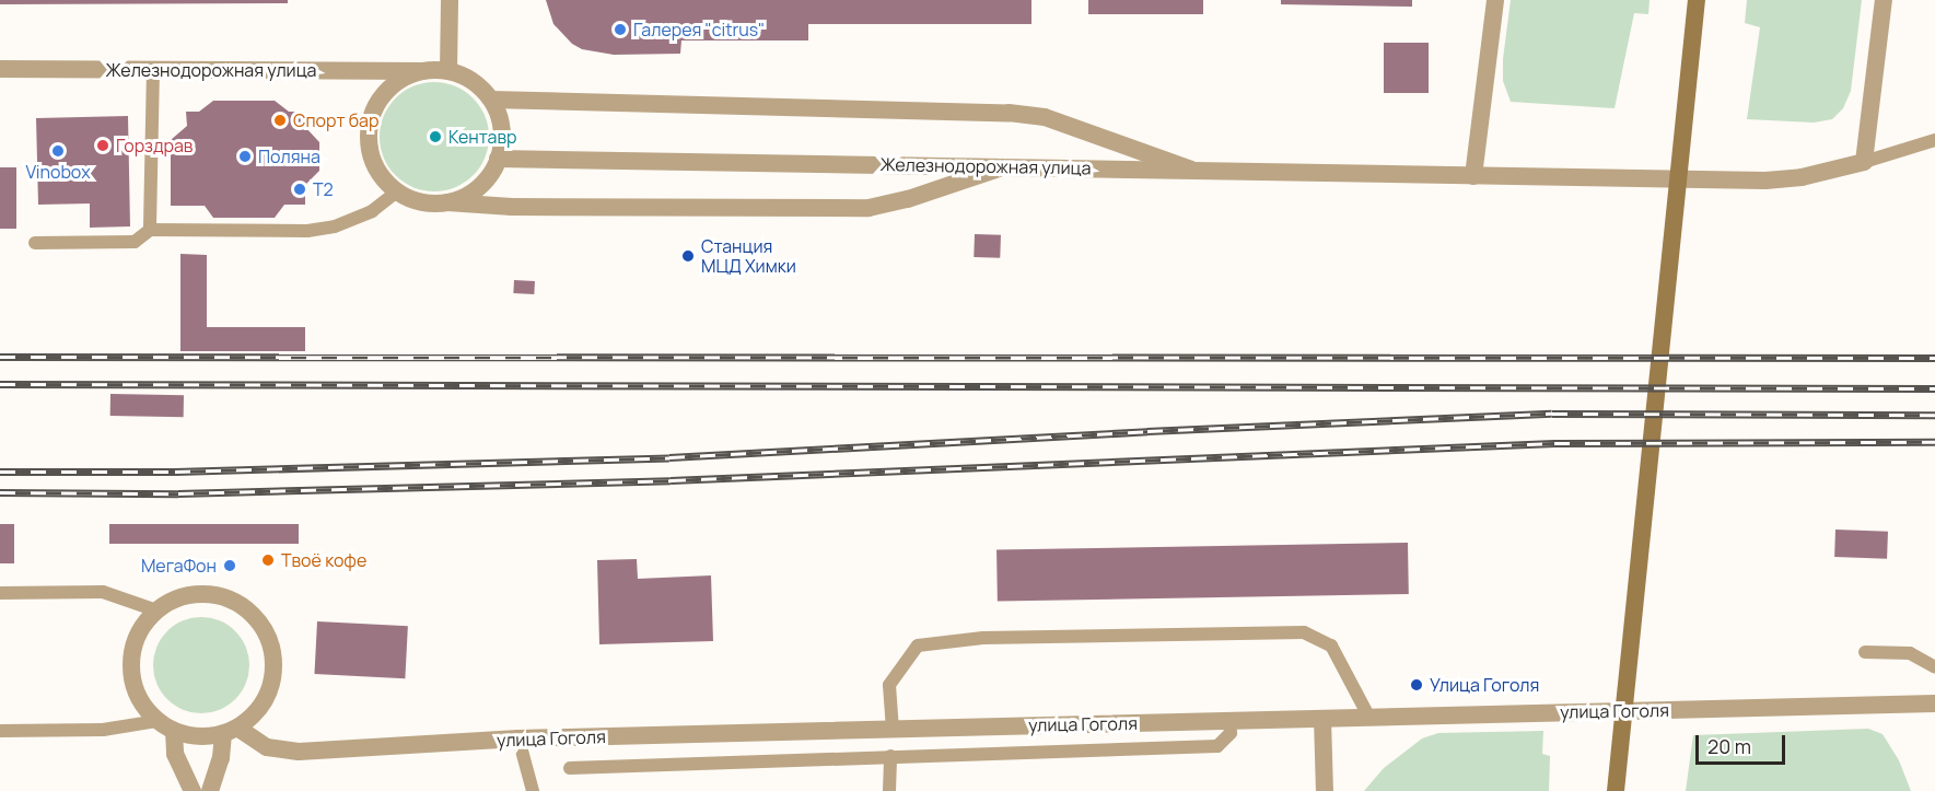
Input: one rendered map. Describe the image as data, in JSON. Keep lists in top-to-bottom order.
{
  "streets": {
    "street": ["Железнодорожная улица", "улица Гоголя"]
  },
  "places": [
    "Галерея \"citrus\"",
    "Спорт бар",
    "Кентавр",
    "Горздрав",
    "Vinobox",
    "Поляна",
    "T2",
    "Станция МЦД Химки",
    "Твоё кофе",
    "МегаФон",
    "Улица Гоголя"
  ],
  "scale_bar": "20 m"
}
